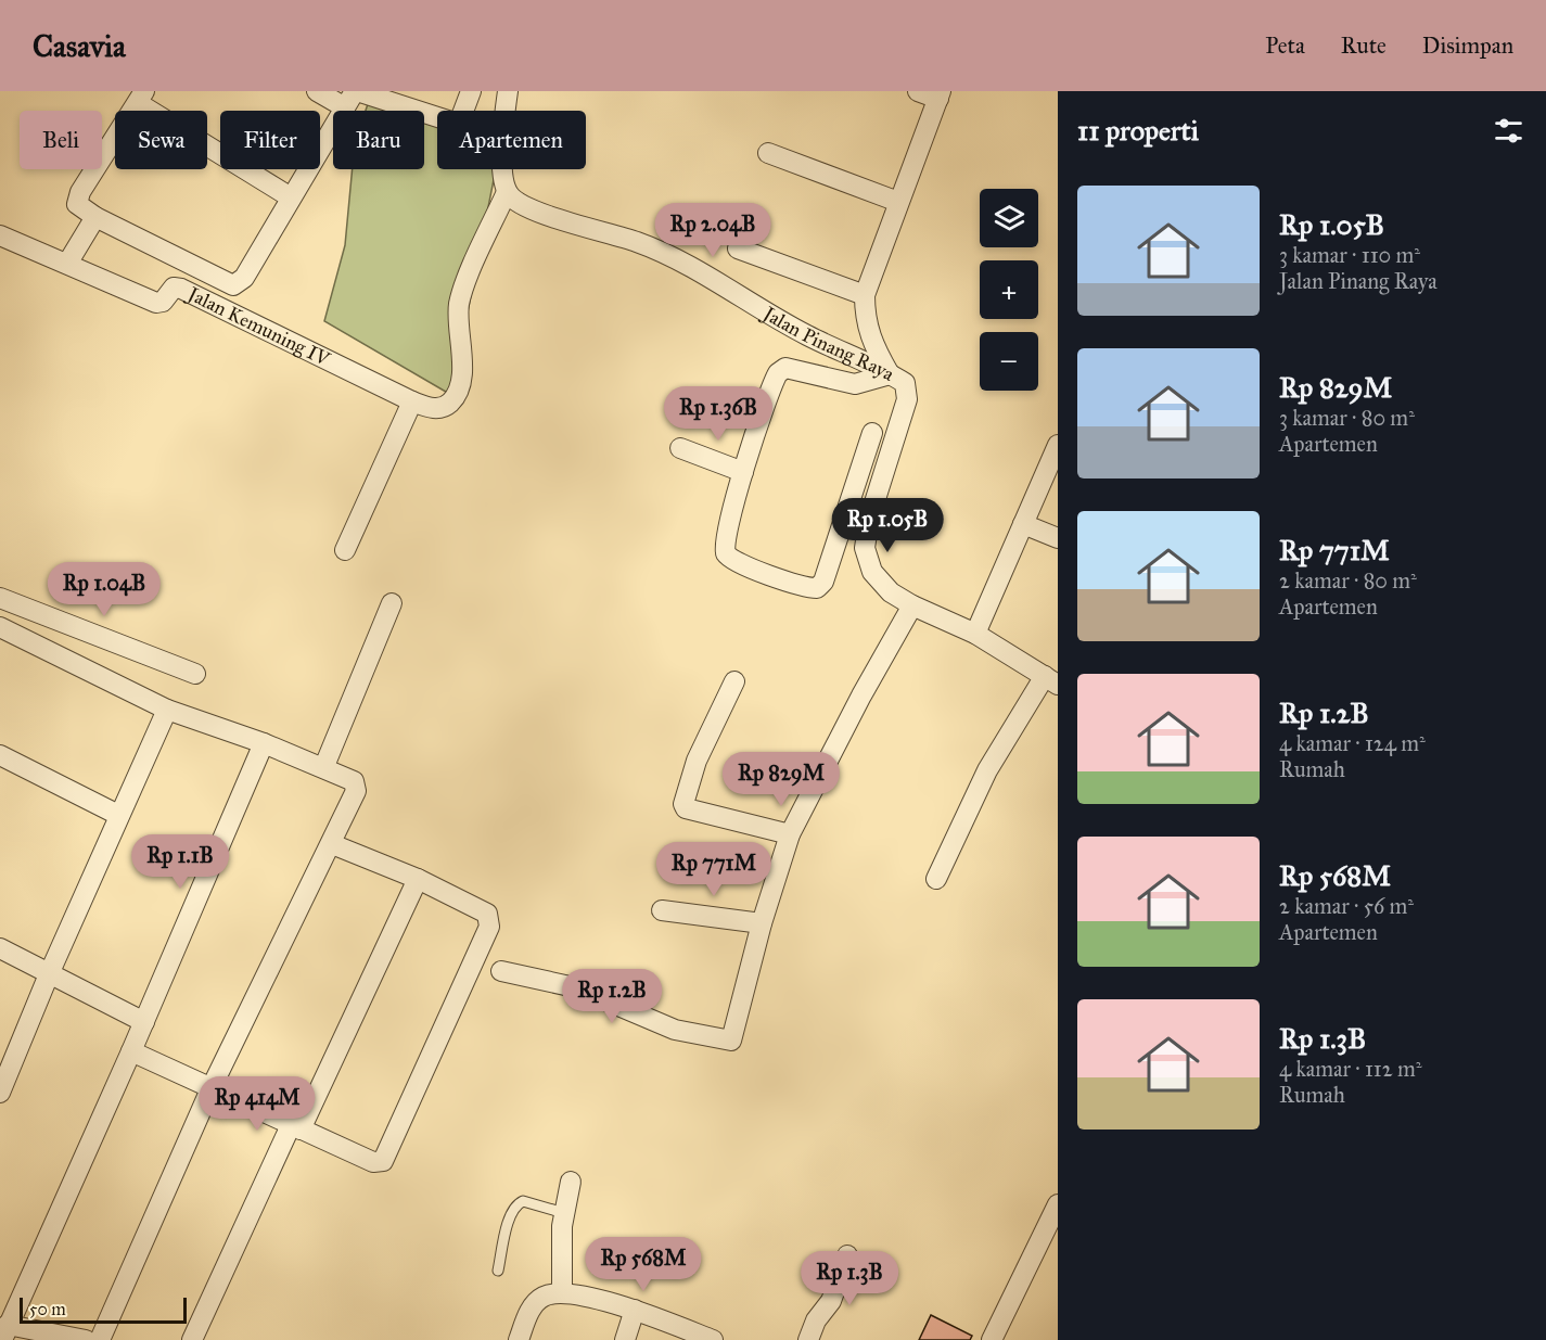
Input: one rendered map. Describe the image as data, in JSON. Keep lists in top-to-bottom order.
{
  "streets": {
    "street": ["Jalan Kemuning IV", "Jalan Pinang Raya"]
  },
  "scale_bar": "50 m",
  "page": {
    "header": "Casavia",
    "nav": ["Peta", "Rute", "Disimpan"],
    "heading": "11 properti",
    "chip": [
      "Beli",
      "Sewa",
      "Filter",
      "Baru",
      "Apartemen"
    ],
    "list": [
      {
        "name": "Rp 1.05B",
        "note": "3 kamar · 110 m² · Jalan Pinang Raya"
      },
      {
        "name": "Rp 829M",
        "note": "3 kamar · 80 m² · Apartemen"
      },
      {
        "name": "Rp 771M",
        "note": "2 kamar · 80 m² · Apartemen"
      },
      {
        "name": "Rp 1.2B",
        "note": "4 kamar · 124 m² · Rumah"
      },
      {
        "name": "Rp 568M",
        "note": "2 kamar · 56 m² · Apartemen"
      },
      {
        "name": "Rp 1.3B",
        "note": "4 kamar · 112 m² · Rumah"
      }
    ],
    "map_buttons": ["+", "−"],
    "price": [
      "Rp 2.04B",
      "Rp 1.36B",
      "Rp 1.05B",
      "Rp 1.04B",
      "Rp 829M",
      "Rp 1.1B",
      "Rp 771M",
      "Rp 1.2B",
      "Rp 414M",
      "Rp 568M",
      "Rp 1.3B"
    ],
    "scale": "50 m"
  }
}
